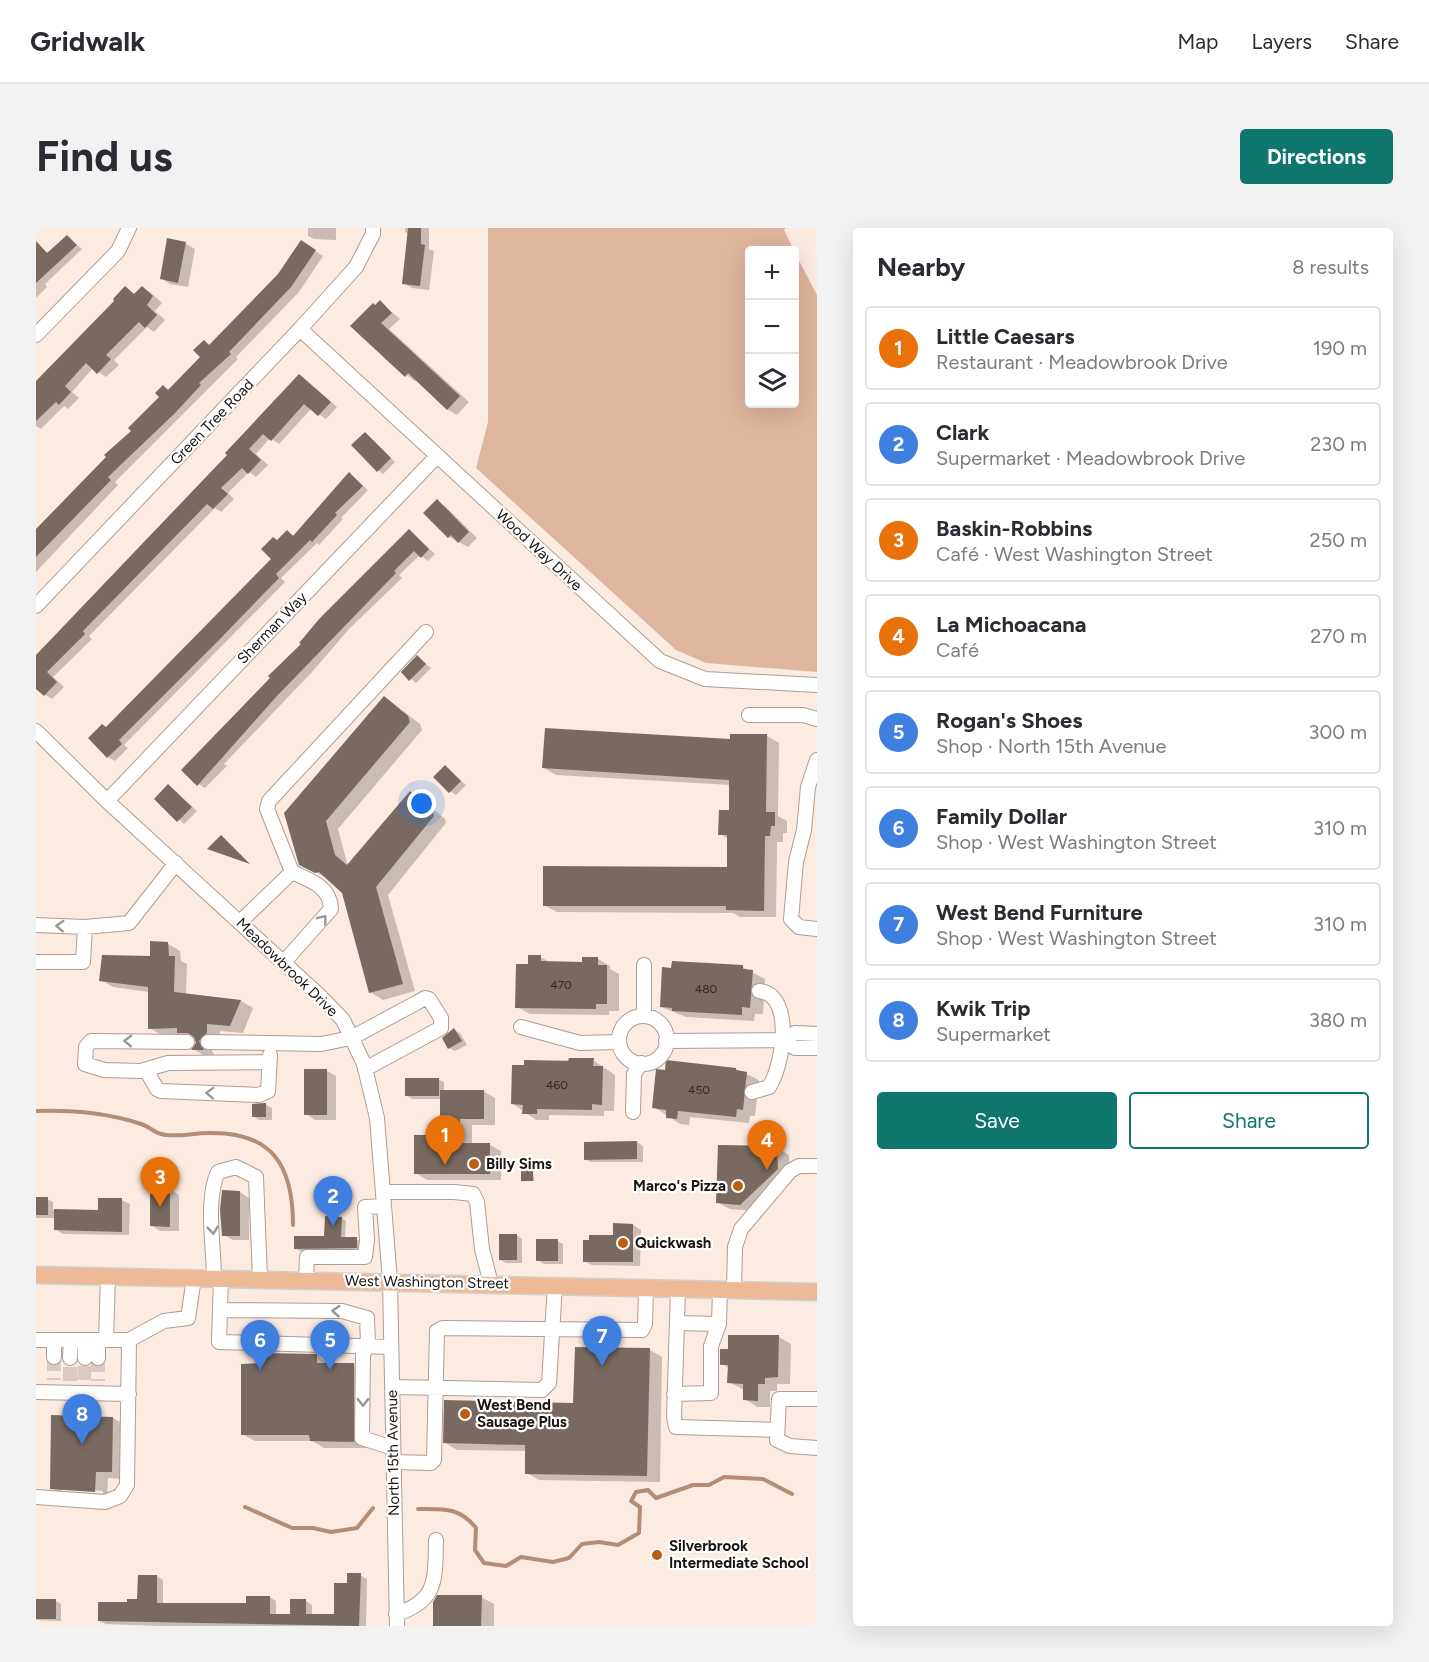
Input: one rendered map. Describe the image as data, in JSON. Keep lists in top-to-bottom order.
{
  "streets": {
    "main road": ["West Washington Street"],
    "street": [
      "Green Tree Road",
      "Wood Way Drive",
      "Sherman Way",
      "Meadowbrook Drive",
      "North 15th Avenue"
    ]
  },
  "crossings": [
    ["Green Tree Road", "Wood Way Drive"],
    ["Wood Way Drive", "Sherman Way"],
    ["Sherman Way", "Meadowbrook Drive"],
    ["Meadowbrook Drive", "West Washington Street"],
    ["Meadowbrook Drive", "North 15th Avenue"],
    ["West Washington Street", "North 15th Avenue"]
  ],
  "places": [
    "Billy Sims",
    "Marco's Pizza",
    "Quickwash",
    "West Bend Sausage Plus",
    "Silverbrook Intermediate School"
  ],
  "house_numbers": [
    "470",
    "480",
    "460",
    "450"
  ],
  "page": {
    "header": "Gridwalk",
    "nav": ["Map", "Layers", "Share"],
    "buttons": [
      "Directions",
      ["Save", "Share"]
    ],
    "title": "Find us",
    "heading": ["Nearby", "8 results"],
    "map_buttons": ["+", "−"],
    "list": [
      {
        "mark": "1",
        "name": "Little Caesars",
        "note": "Restaurant · Meadowbrook Drive",
        "value": "190 m"
      },
      {
        "mark": "2",
        "name": "Clark",
        "note": "Supermarket · Meadowbrook Drive",
        "value": "230 m"
      },
      {
        "mark": "3",
        "name": "Baskin-Robbins",
        "note": "Café · West Washington Street",
        "value": "250 m"
      },
      {
        "mark": "4",
        "name": "La Michoacana",
        "note": "Café",
        "value": "270 m"
      },
      {
        "mark": "5",
        "name": "Rogan's Shoes",
        "note": "Shop · North 15th Avenue",
        "value": "300 m"
      },
      {
        "mark": "6",
        "name": "Family Dollar",
        "note": "Shop · West Washington Street",
        "value": "310 m"
      },
      {
        "mark": "7",
        "name": "West Bend Furniture",
        "note": "Shop · West Washington Street",
        "value": "310 m"
      },
      {
        "mark": "8",
        "name": "Kwik Trip",
        "note": "Supermarket",
        "value": "380 m"
      }
    ],
    "pins": [
      "1",
      "4",
      "3",
      "2",
      "7",
      "5",
      "6",
      "8"
    ]
  }
}
